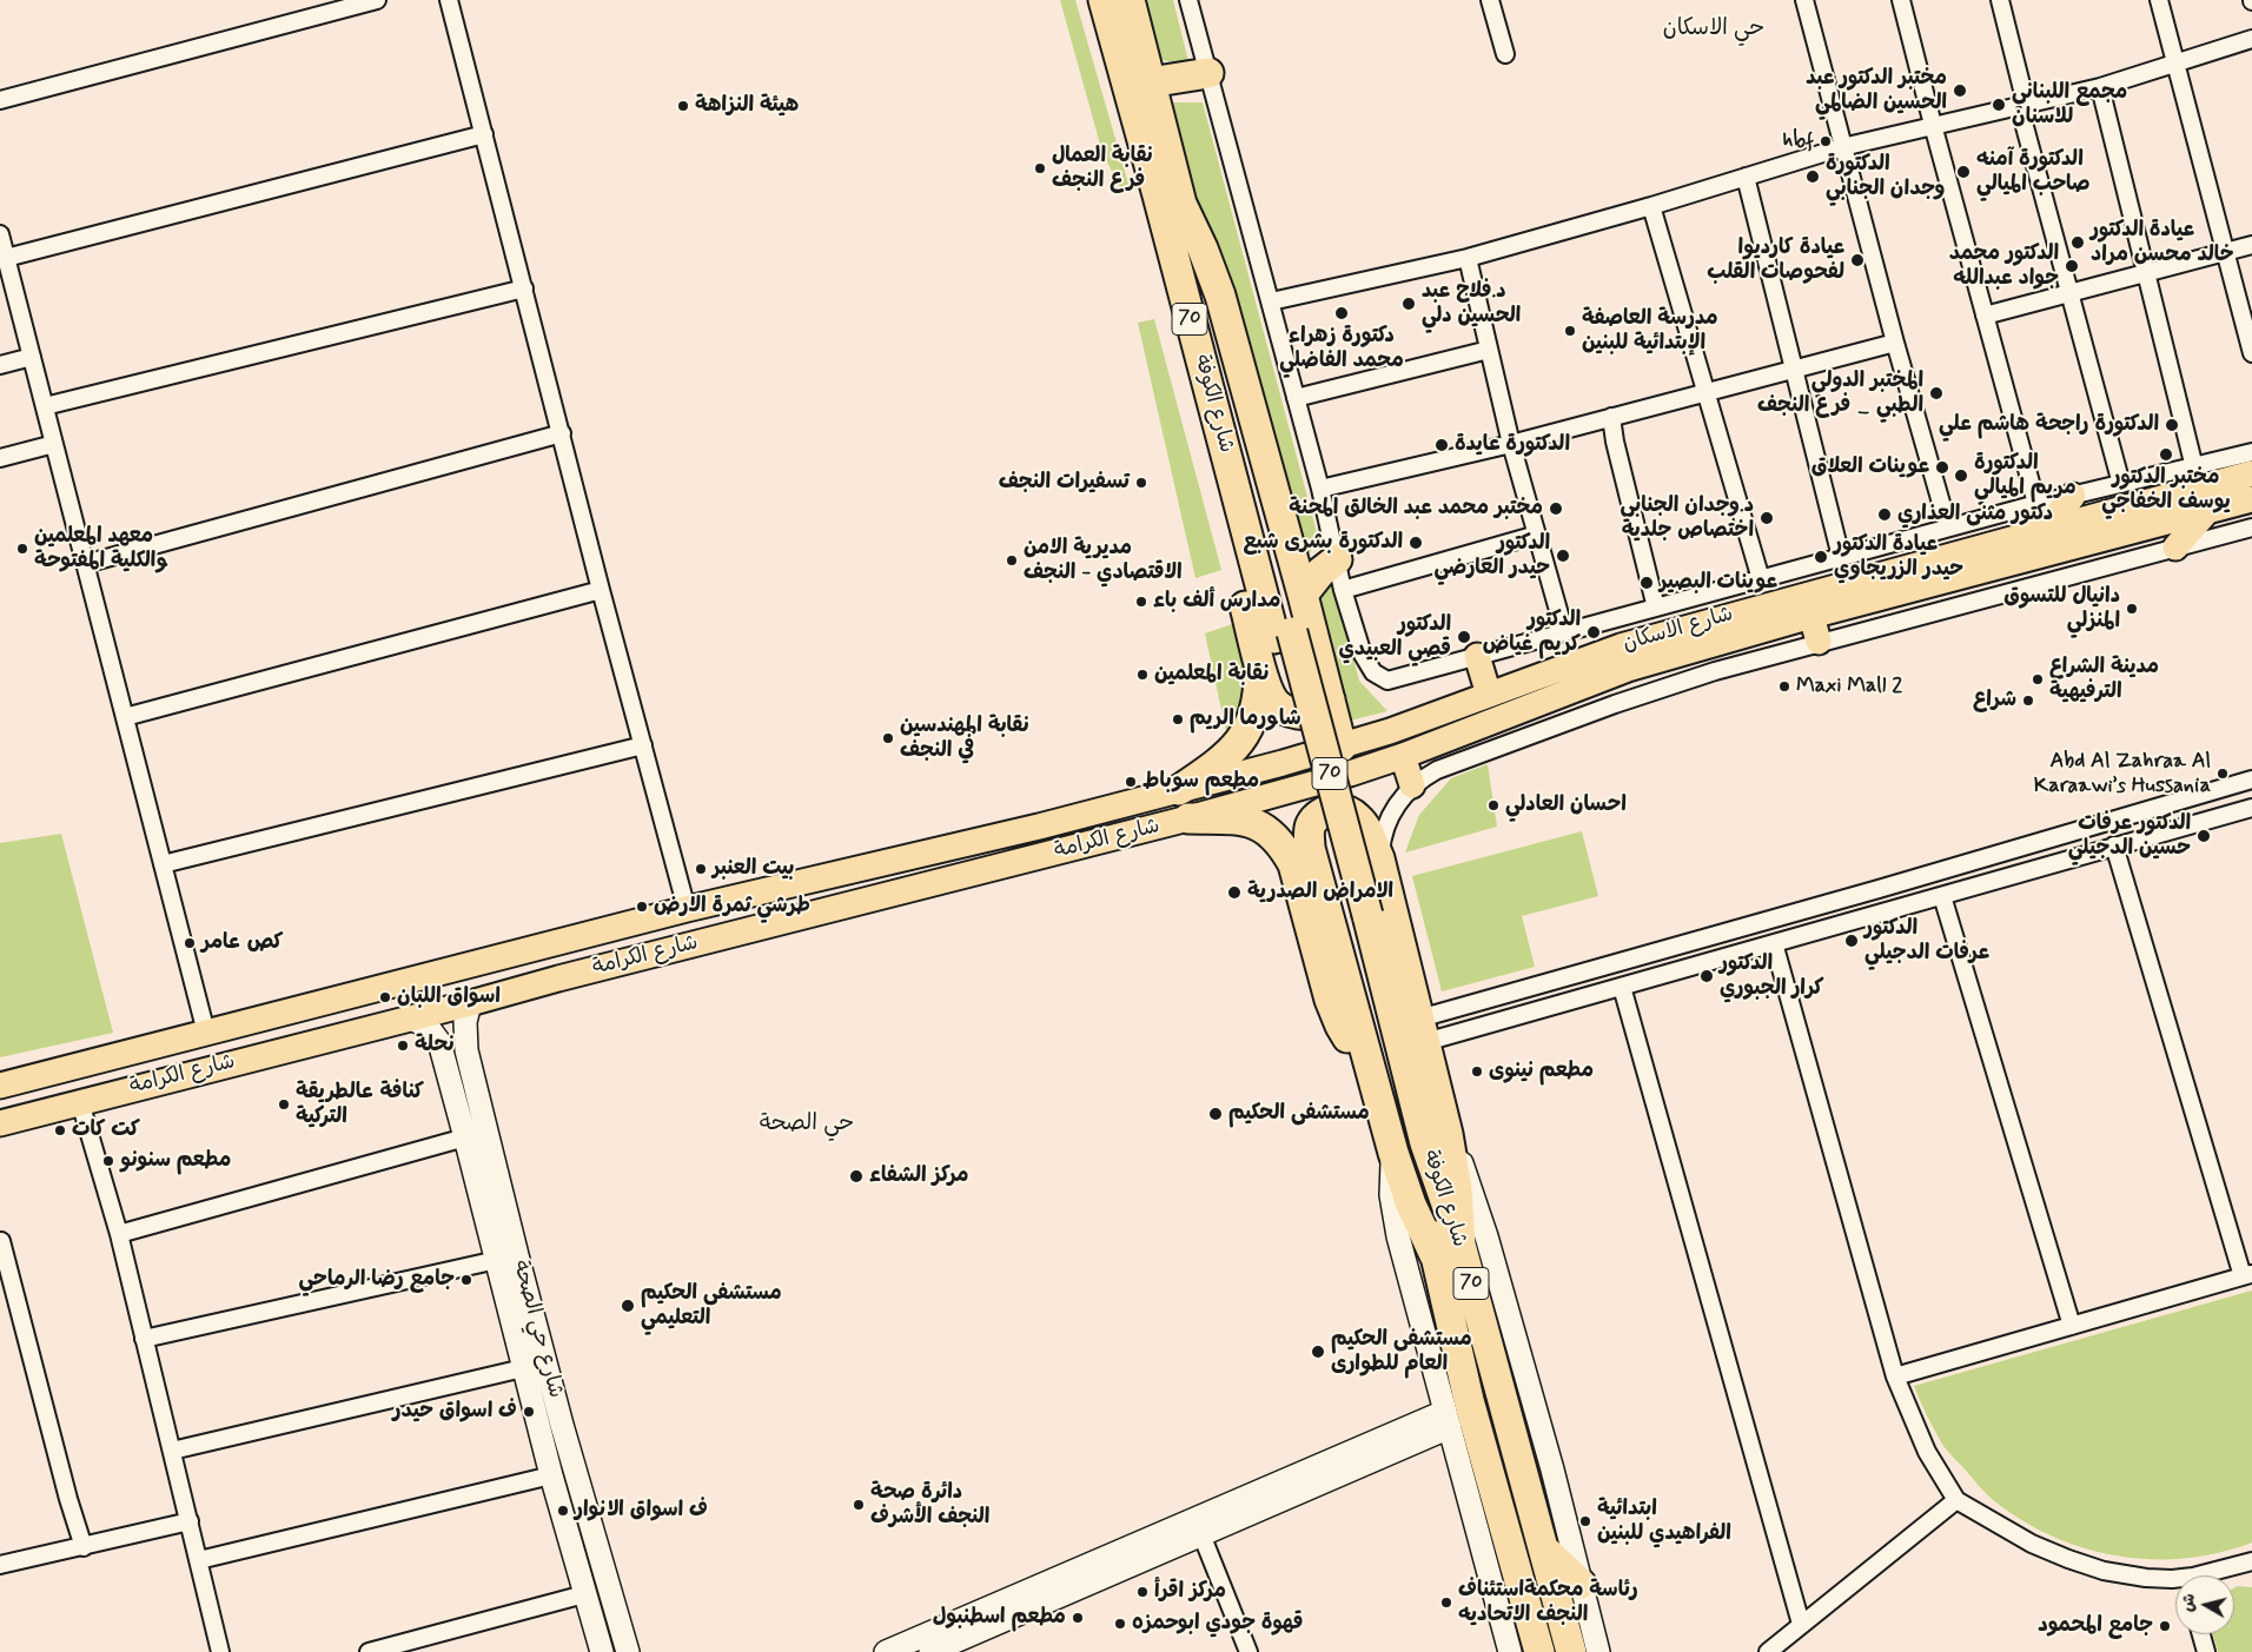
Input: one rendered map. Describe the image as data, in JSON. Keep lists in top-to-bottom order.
{
  "streets": {
    "highway": ["70", "شارع الكوفة"],
    "main road": ["شارع الاسكان", "شارع الكرامة", "شارع حي الصحة"]
  },
  "crossings": [
    ["شارع الاسكان", "شارع الكرامة"],
    ["شارع الكرامة", "شارع حي الصحة"]
  ],
  "districts": ["حي الاسكان", "حي الصحة"],
  "places": [
    "مختبر الدكتور عبد الحسين الضالمي",
    "مجمع اللبناني للاسنان",
    "هيئة النزاهة",
    "hbf",
    "نقابة العمال فرع النجف",
    "الدكتورة آمنه صاحب الميالي",
    "الدكتورة وجدان الجنابي",
    "عيادة الدكتور خالد محسن مراد",
    "عيادة كارديوا لفحوصات القلب",
    "الدكتور محمد جواد عبدالله",
    "د.فلاح عبد الحسين دلي",
    "دكتورة زهراء محمد الفاضلي",
    "مدرسة العاصفة الإبتدائية للبنين",
    "المختبر الدولي الطبي _ فرع النجف",
    "الدكتورة راجحة هاشم علي",
    "الدكتورة عايدة",
    "مختبر الدكتور يوسف الخفاجي",
    "عوينات العلاق",
    "الدكتورة مريم الميالي",
    "تسفيرات النجف",
    "مختبر محمد عبد الخالق المحنة",
    "دكتور مثنى العذاري",
    "د.وجدان الجنابي اختصاص جلدية",
    "الدكتورة بشرى شبع",
    "معهد المعلمين والكلية المفتوحة",
    "الدكتور حيدر العارضي",
    "عيادة الدكتور حيدر الزريجاوي",
    "مديرية الامن الاقتصادي - النجف",
    "عوينات البصير",
    "مدارس ألف باء",
    "دانيال للتسوق المنزلي",
    "الدكتور كريم غياض",
    "الدكتور قصي العبيدي",
    "نقابة المعلمين",
    "مدينة الشراع الترفيهية",
    "Maxi Mall 2",
    "شراع",
    "شاورما الريم",
    "نقابة المهندسين في النجف",
    "Abd Al Zahraa Al Karaawi’s Hussania",
    "مطعم سوباط",
    "احسان العادلي",
    "الدكتور عرفات حسين الدجيلي",
    "بيت العنبر",
    "الامراض الصدرية",
    "طرشي ثمرة الارض",
    "الدكتور عرفات الدجيلي",
    "كص عامر",
    "الدكتور كرار الجبوري",
    "اسواق اللبان",
    "نحلة",
    "مطعم نينوى",
    "كنافة عالطريقة التركية",
    "مستشفى الحكيم",
    "كت كات",
    "مطعم سنونو",
    "مركز الشفاء",
    "جامع رضا الرماحي",
    "مستشفى الحكيم التعليمي",
    "مستشفى الحكيم العام للطوارى",
    "ف اسواق حيدر",
    "دائرة صحة النجف الأشرف",
    "ف اسواق الانوار",
    "ابتدائية الفراهيدي للبنين",
    "مركز اقرأ",
    "رئاسة محكمةاستئناف النجف الاتحاديه",
    "مطعم اسطنبول",
    "قهوة جودي ابوحمزه",
    "جامع المحمود"
  ],
  "north": "left"
}
